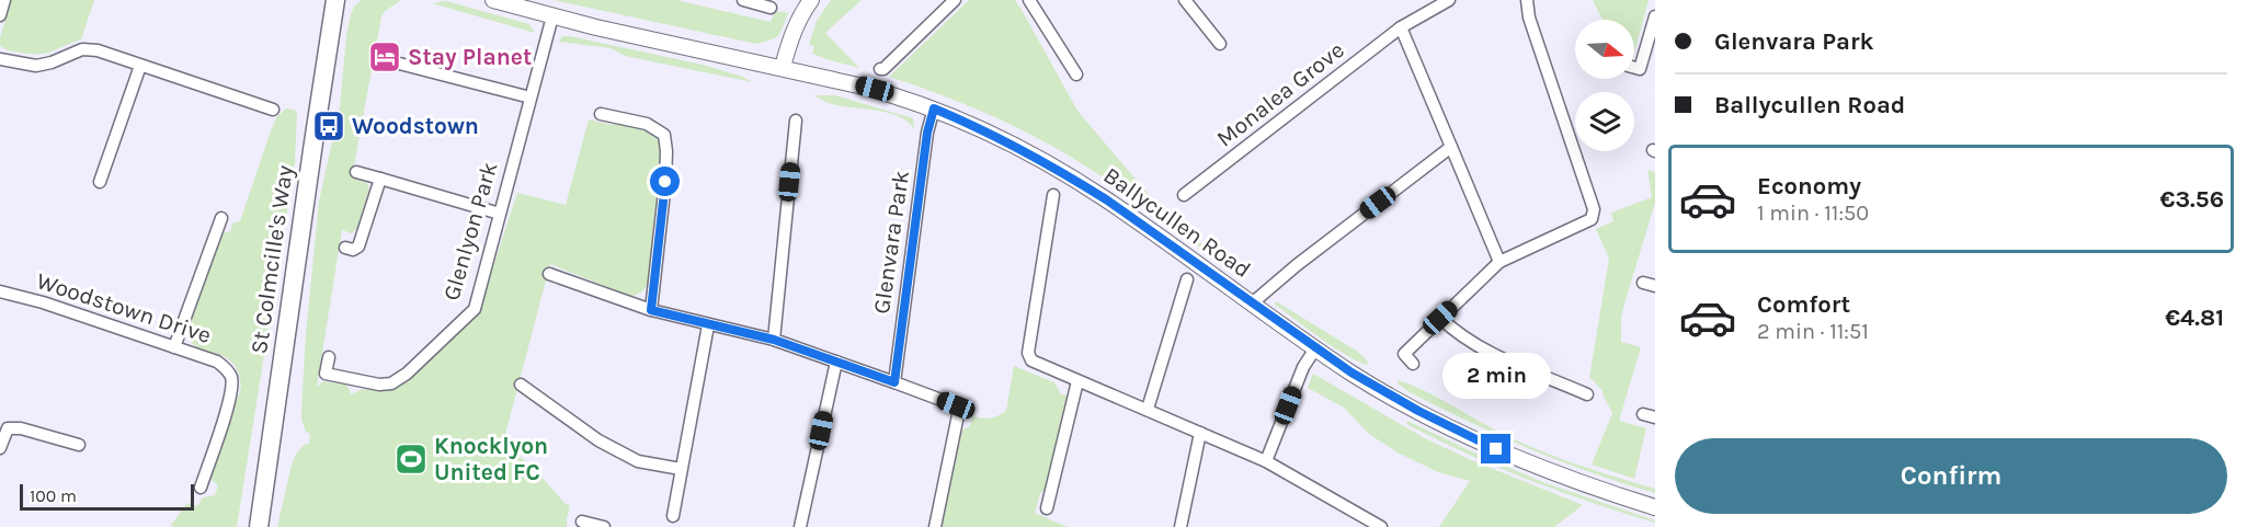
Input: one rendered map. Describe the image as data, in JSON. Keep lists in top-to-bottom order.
{
  "streets": {
    "main road": ["St Colmcille's Way"],
    "street": [
      "Monalea Grove",
      "Ballycullen Road",
      "Glenlyon Park",
      "Glenvara Park",
      "Woodstown Drive"
    ]
  },
  "crossings": [
    ["Ballycullen Road", "Glenlyon Park"],
    ["Ballycullen Road", "Glenvara Park"]
  ],
  "places": {
    "hotel": ["Stay Planet"],
    "bus stop": ["Woodstown"],
    "sports": ["Knocklyon United FC"]
  },
  "scale_bar": "100 m",
  "north": "right",
  "page": {
    "banner": ["Glenvara Park", "Ballycullen Road"],
    "list": [
      {
        "name": "Economy",
        "note": "1 min · 11:50",
        "value": "€3.56"
      },
      {
        "name": "Comfort",
        "note": "2 min · 11:51",
        "value": "€4.81"
      }
    ],
    "bubble": "2 min",
    "buttons": "Confirm",
    "scale": "100 m"
  }
}
